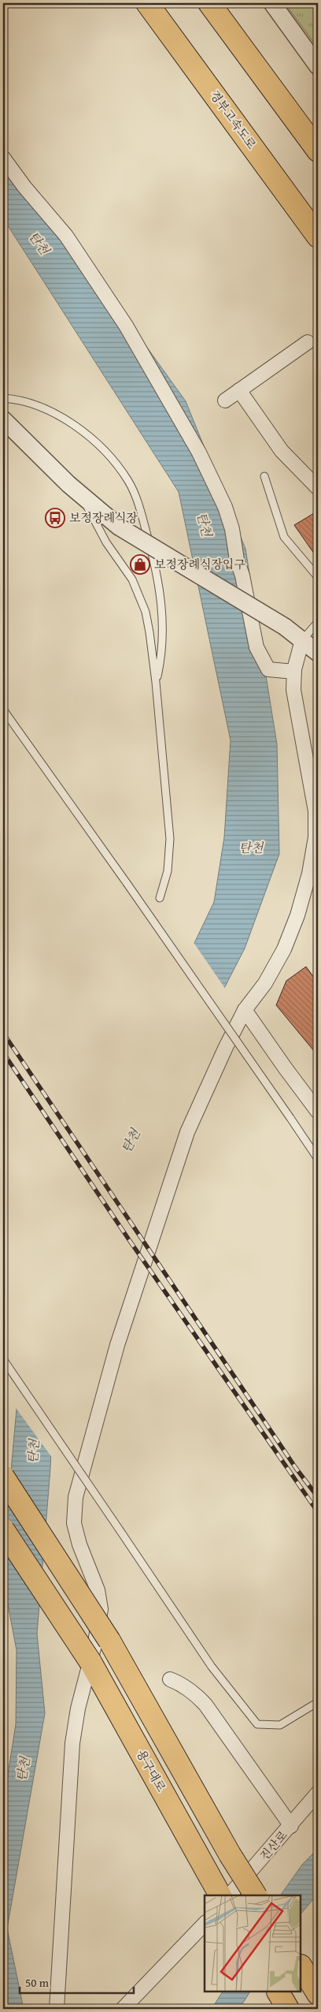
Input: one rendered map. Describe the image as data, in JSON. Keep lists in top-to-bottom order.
{
  "streets": {
    "main road": ["경부고속도로", "용구대로"],
    "street": ["진산로"]
  },
  "water": ["탄천"],
  "places": {
    "bus stop": ["보정장례식장"],
    "shop": ["보정장례식장입구"]
  },
  "scale_bar": "50 m"
}
